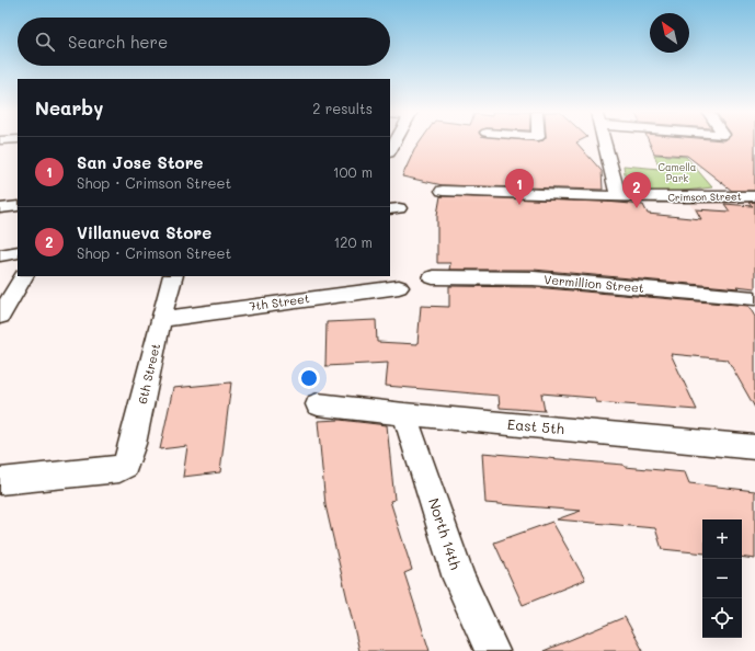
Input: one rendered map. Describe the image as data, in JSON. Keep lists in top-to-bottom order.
{
  "streets": {
    "street": [
      "Crimson Street",
      "Vermillion Street",
      "7th Street",
      "6th Street",
      "East 5th",
      "North 14th"
    ]
  },
  "crossings": [
    ["7th Street", "6th Street"],
    ["East 5th", "North 14th"]
  ],
  "parks": ["Camella Park"],
  "north": "top left",
  "page": {
    "search": "Search here",
    "heading": ["Nearby", "2 results"],
    "list": [
      {
        "mark": "1",
        "name": "San Jose Store",
        "note": "Shop · Crimson Street",
        "value": "100 m"
      },
      {
        "mark": "2",
        "name": "Villanueva Store",
        "note": "Shop · Crimson Street",
        "value": "120 m"
      }
    ],
    "pins": ["1", "2"],
    "map_buttons": ["+", "−"]
  }
}
